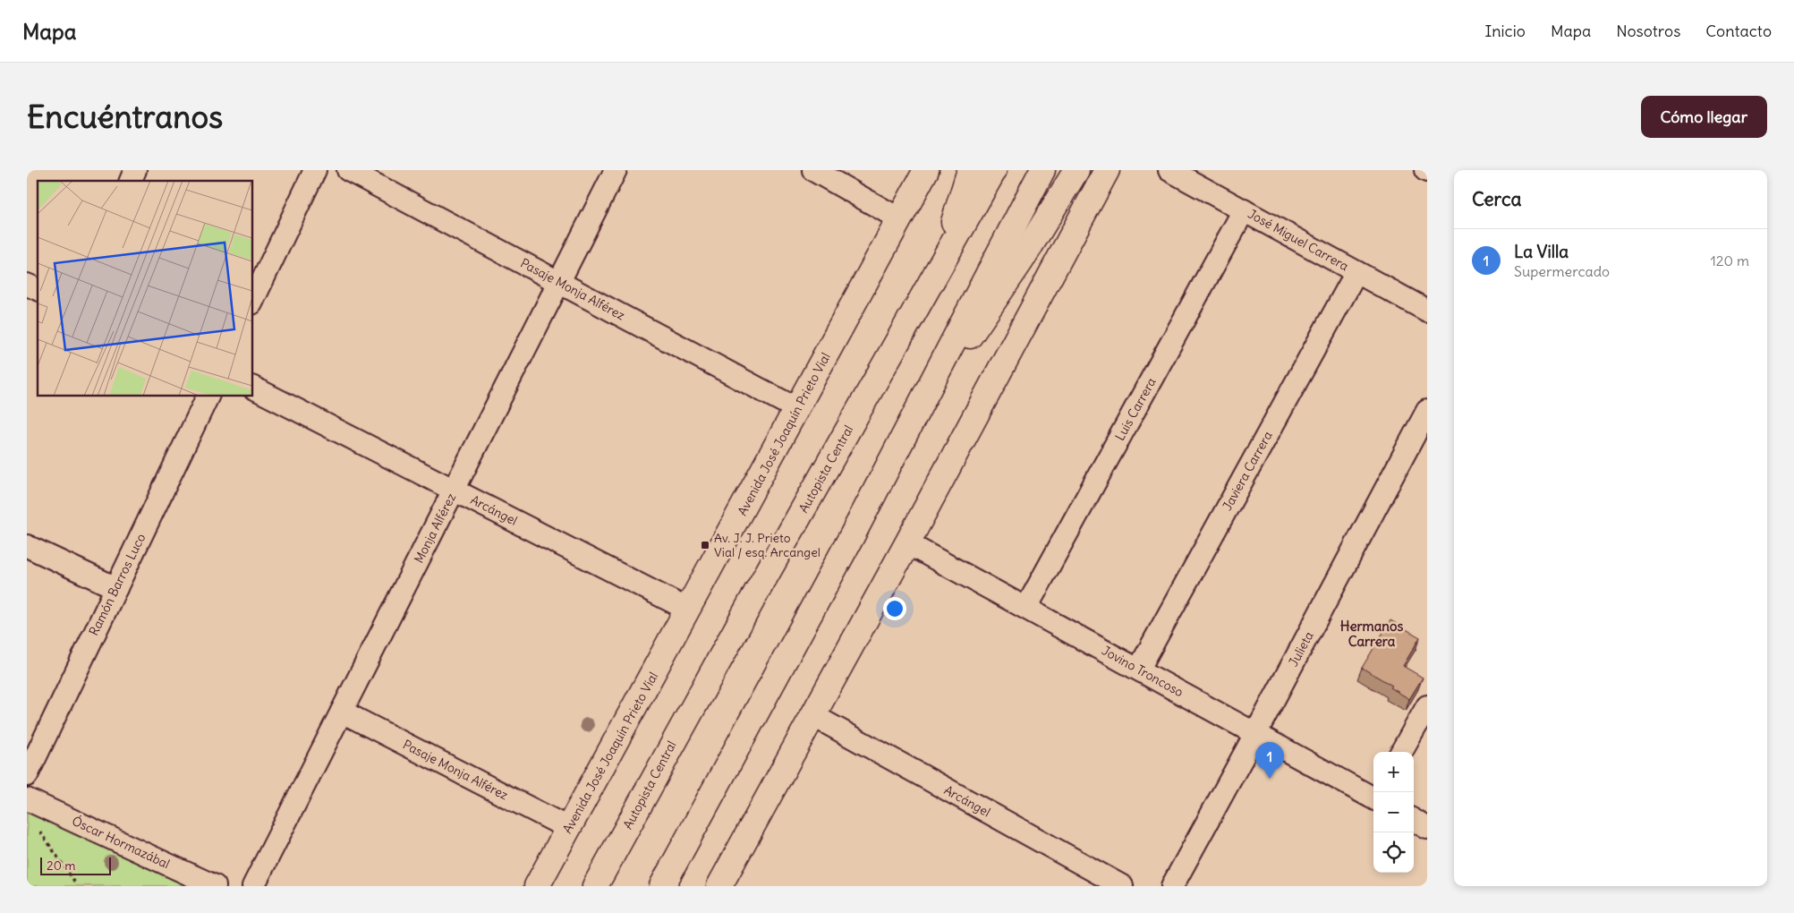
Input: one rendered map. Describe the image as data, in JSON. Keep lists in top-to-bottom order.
{
  "streets": {
    "main road": ["Avenida José Joaquín Prieto Vial", "Autopista Central"],
    "street": [
      "José Miguel Carrera",
      "Pasaje Monja Alférez",
      "Luis Carrera",
      "Javiera Carrera",
      "Arcángel",
      "Monja Alférez",
      "Ramón Barros Luco",
      "Julieta",
      "Jovino Troncoso",
      "Óscar Hormazábal"
    ]
  },
  "crossings": [
    ["José Miguel Carrera", "Luis Carrera"],
    ["José Miguel Carrera", "Javiera Carrera"],
    ["Pasaje Monja Alférez", "Avenida José Joaquín Prieto Vial"],
    ["Pasaje Monja Alférez", "Monja Alférez"],
    ["Luis Carrera", "Jovino Troncoso"],
    ["Avenida José Joaquín Prieto Vial", "Arcángel"],
    ["Javiera Carrera", "Jovino Troncoso"],
    ["Arcángel", "Monja Alférez"],
    ["Julieta", "Jovino Troncoso"]
  ],
  "districts": ["Hermanos Carrera"],
  "places": {
    "transit": ["Av. J. J. Prieto Vial / esq. Arcangel"]
  },
  "scale_bar": "20 m",
  "page": {
    "header": "Mapa",
    "nav": [
      "Inicio",
      "Mapa",
      "Nosotros",
      "Contacto"
    ],
    "buttons": "Cómo llegar",
    "title": "Encuéntranos",
    "heading": "Cerca",
    "list": [
      {
        "mark": "1",
        "name": "La Villa",
        "note": "Supermercado",
        "value": "120 m"
      }
    ],
    "pins": "1",
    "map_buttons": ["+", "−"],
    "scale": "20 m"
  }
}
